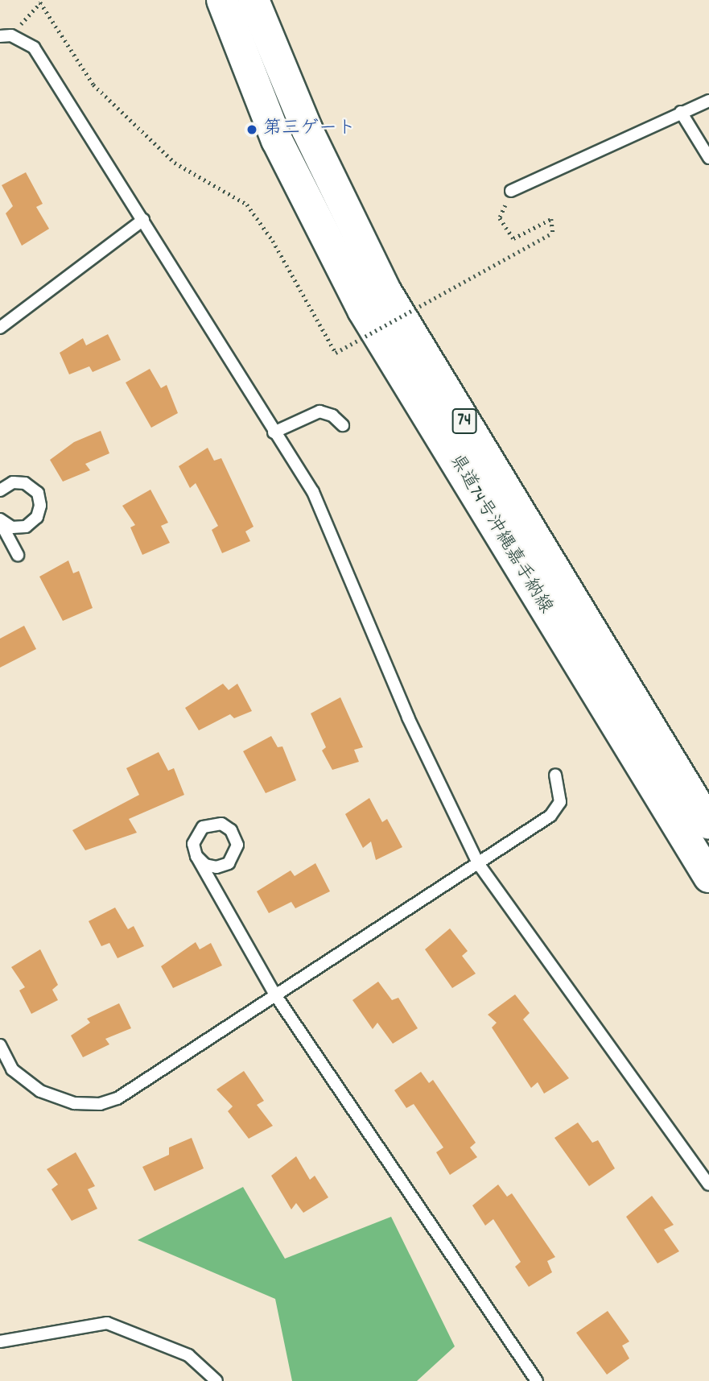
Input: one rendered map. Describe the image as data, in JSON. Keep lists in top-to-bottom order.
{
  "streets": {
    "main road": ["74", "県道74号沖縄嘉手納線"]
  },
  "places": ["第三ゲート"]
}
